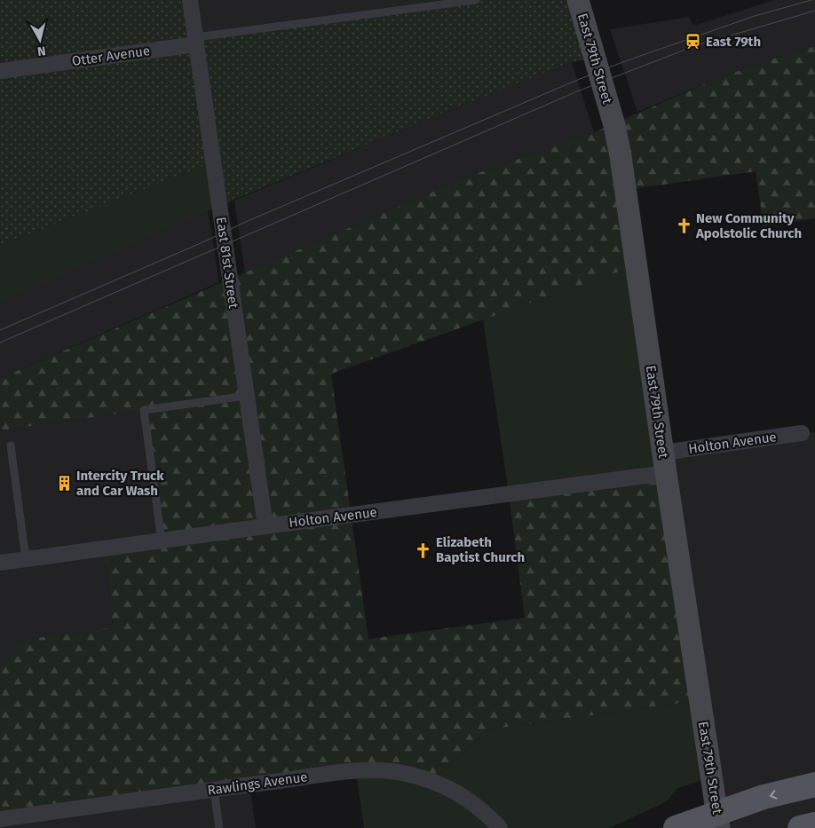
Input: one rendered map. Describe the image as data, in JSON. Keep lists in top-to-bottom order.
{
  "streets": {
    "main road": ["East 79th Street"],
    "street": [
      "Otter Avenue",
      "East 81st Street",
      "Holton Avenue",
      "Rawlings Avenue"
    ]
  },
  "crossings": [
    ["Otter Avenue", "East 81st Street"],
    ["East 79th Street", "Holton Avenue"],
    ["East 81st Street", "Holton Avenue"]
  ],
  "places": {
    "station": ["East 79th"],
    "church": ["New Community Apolstolic Church", "Elizabeth Baptist Church"],
    "building": ["Intercity Truck and Car Wash"]
  },
  "north": "bottom"
}
